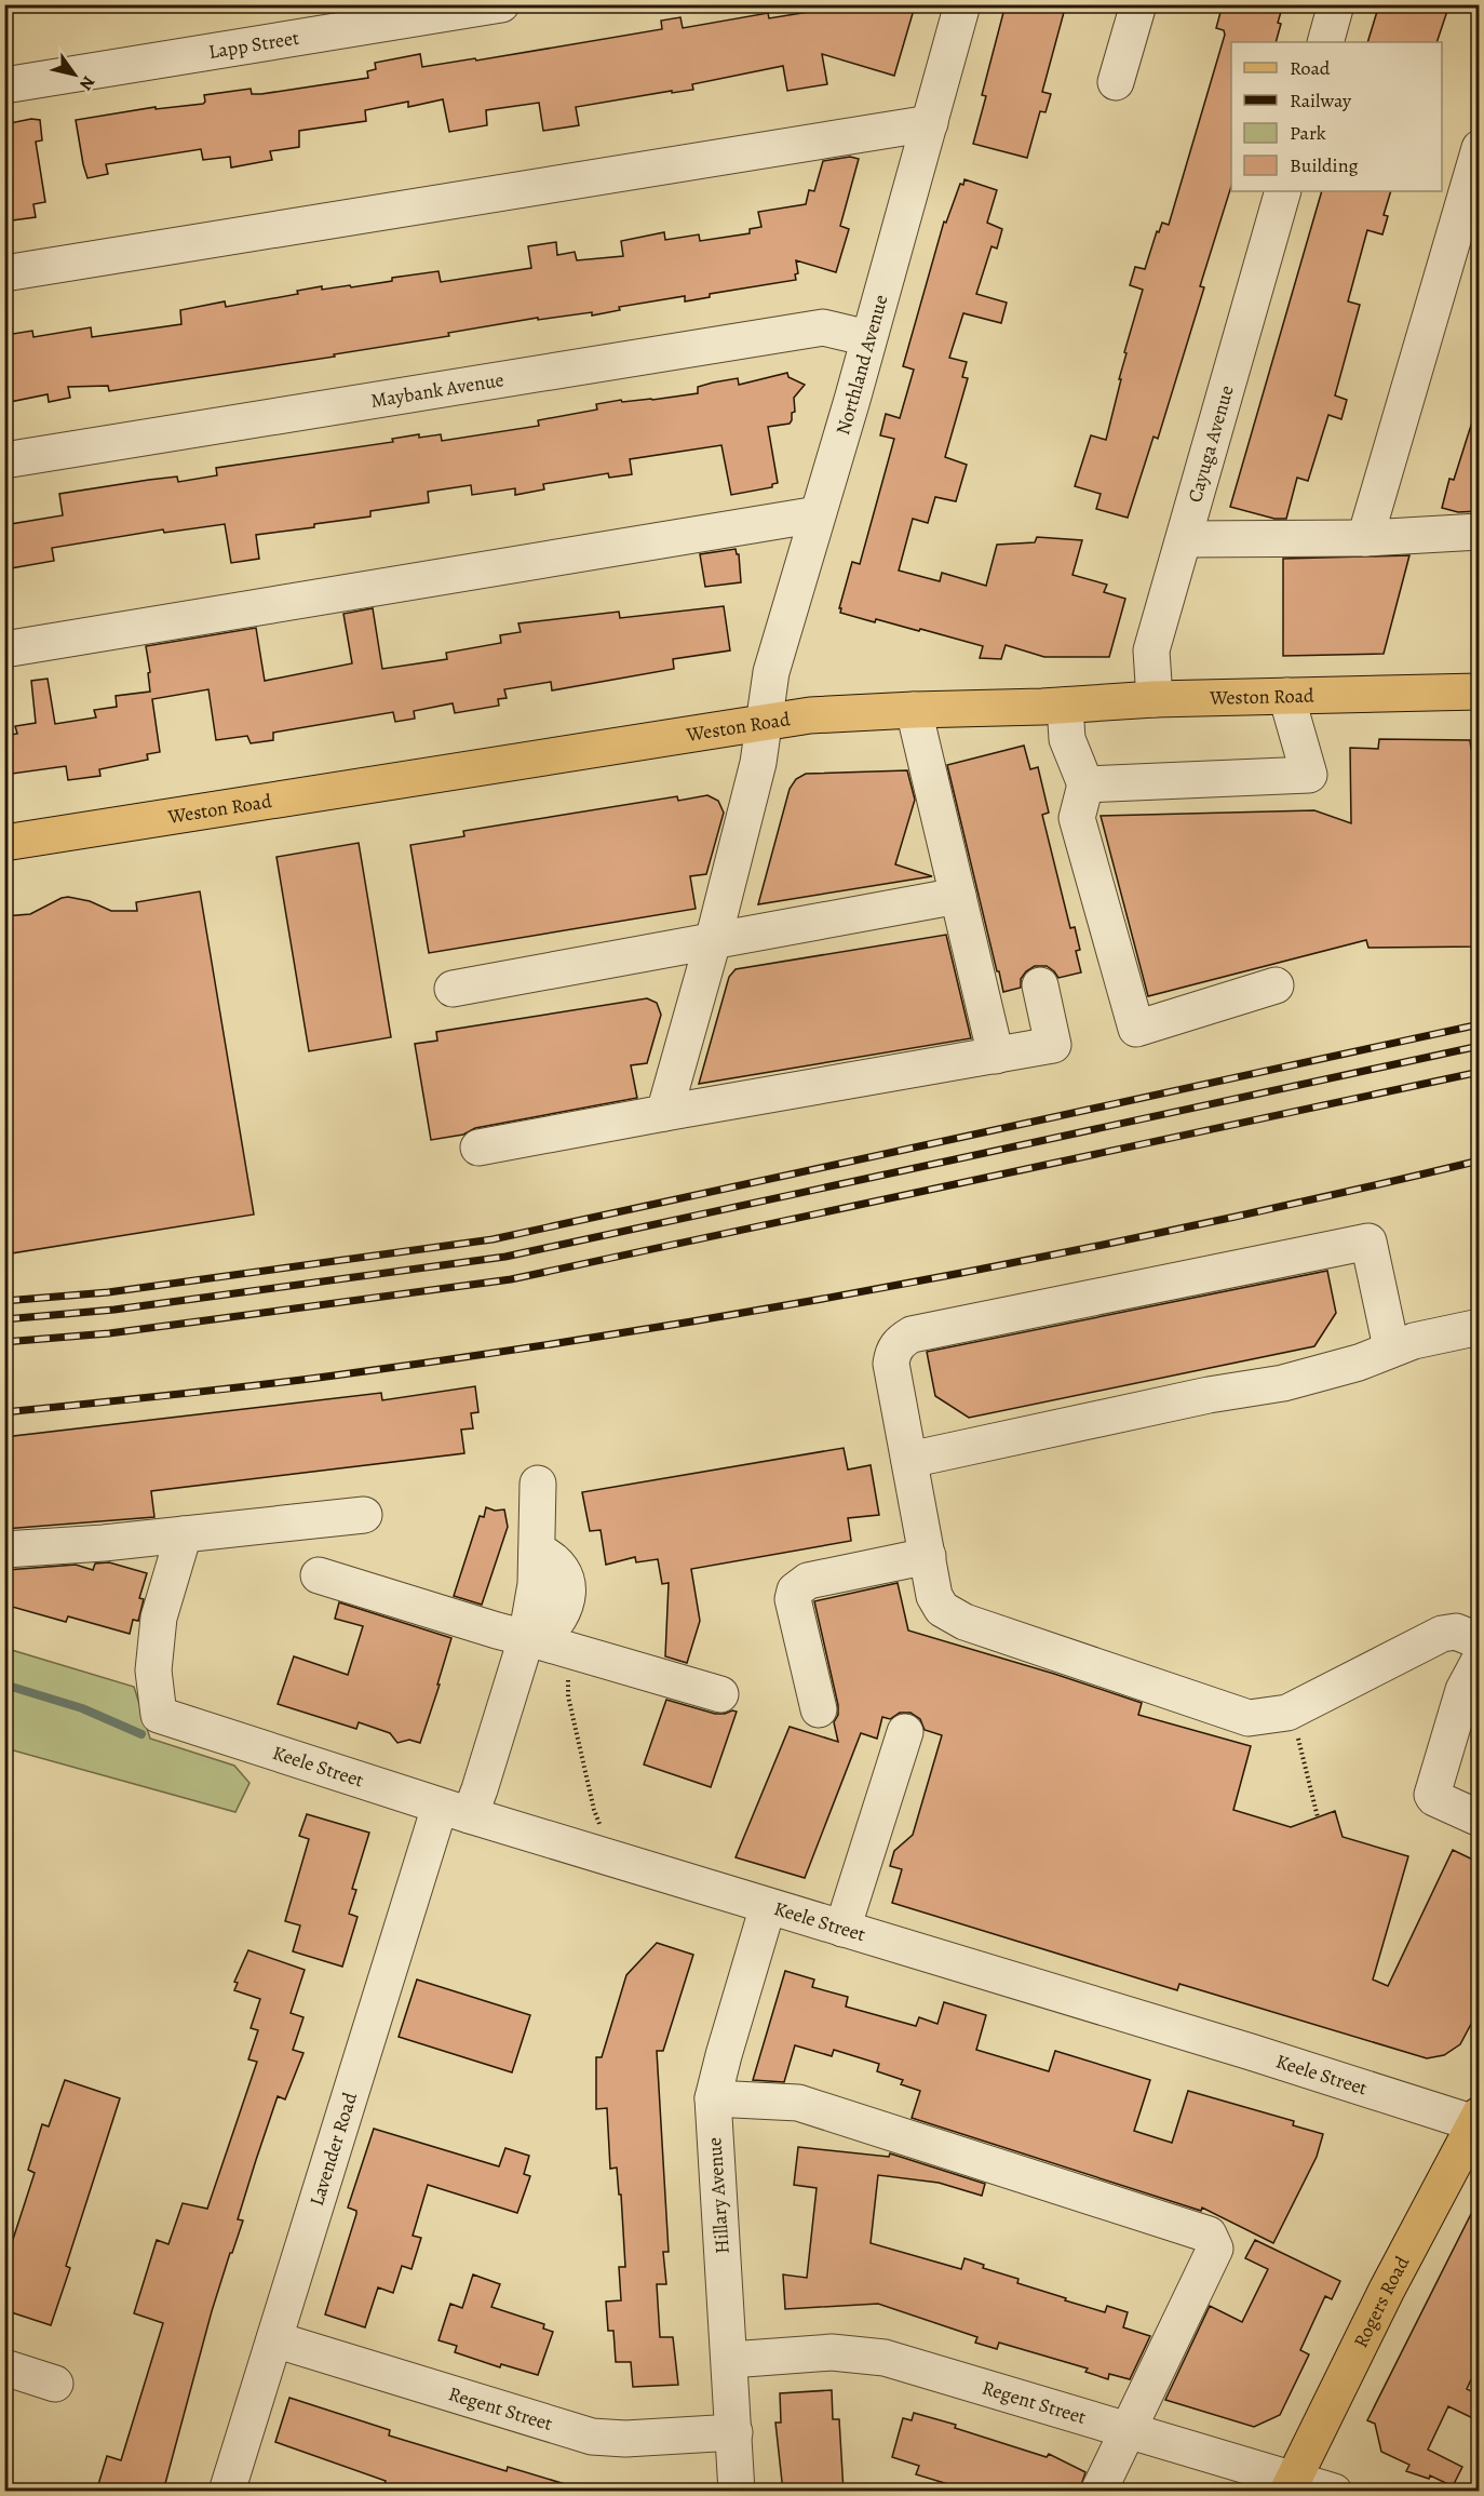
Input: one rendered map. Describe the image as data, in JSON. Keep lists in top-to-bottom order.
{
  "streets": {
    "main road": ["Weston Road", "Rogers Road"],
    "street": [
      "Lapp Street",
      "Northland Avenue",
      "Maybank Avenue",
      "Cayuga Avenue",
      "Keele Street",
      "Lavender Road",
      "Hillary Avenue",
      "Regent Street"
    ]
  },
  "crossings": [
    ["Northland Avenue", "Maybank Avenue"],
    ["Northland Avenue", "Weston Road"],
    ["Cayuga Avenue", "Weston Road"],
    ["Keele Street", "Lavender Road"],
    ["Keele Street", "Hillary Avenue"],
    ["Keele Street", "Rogers Road"],
    ["Lavender Road", "Regent Street"],
    ["Hillary Avenue", "Regent Street"],
    ["Rogers Road", "Regent Street"]
  ],
  "legend": [
    "Road",
    "Railway",
    "Park",
    "Building"
  ],
  "north": "bottom right"
}
